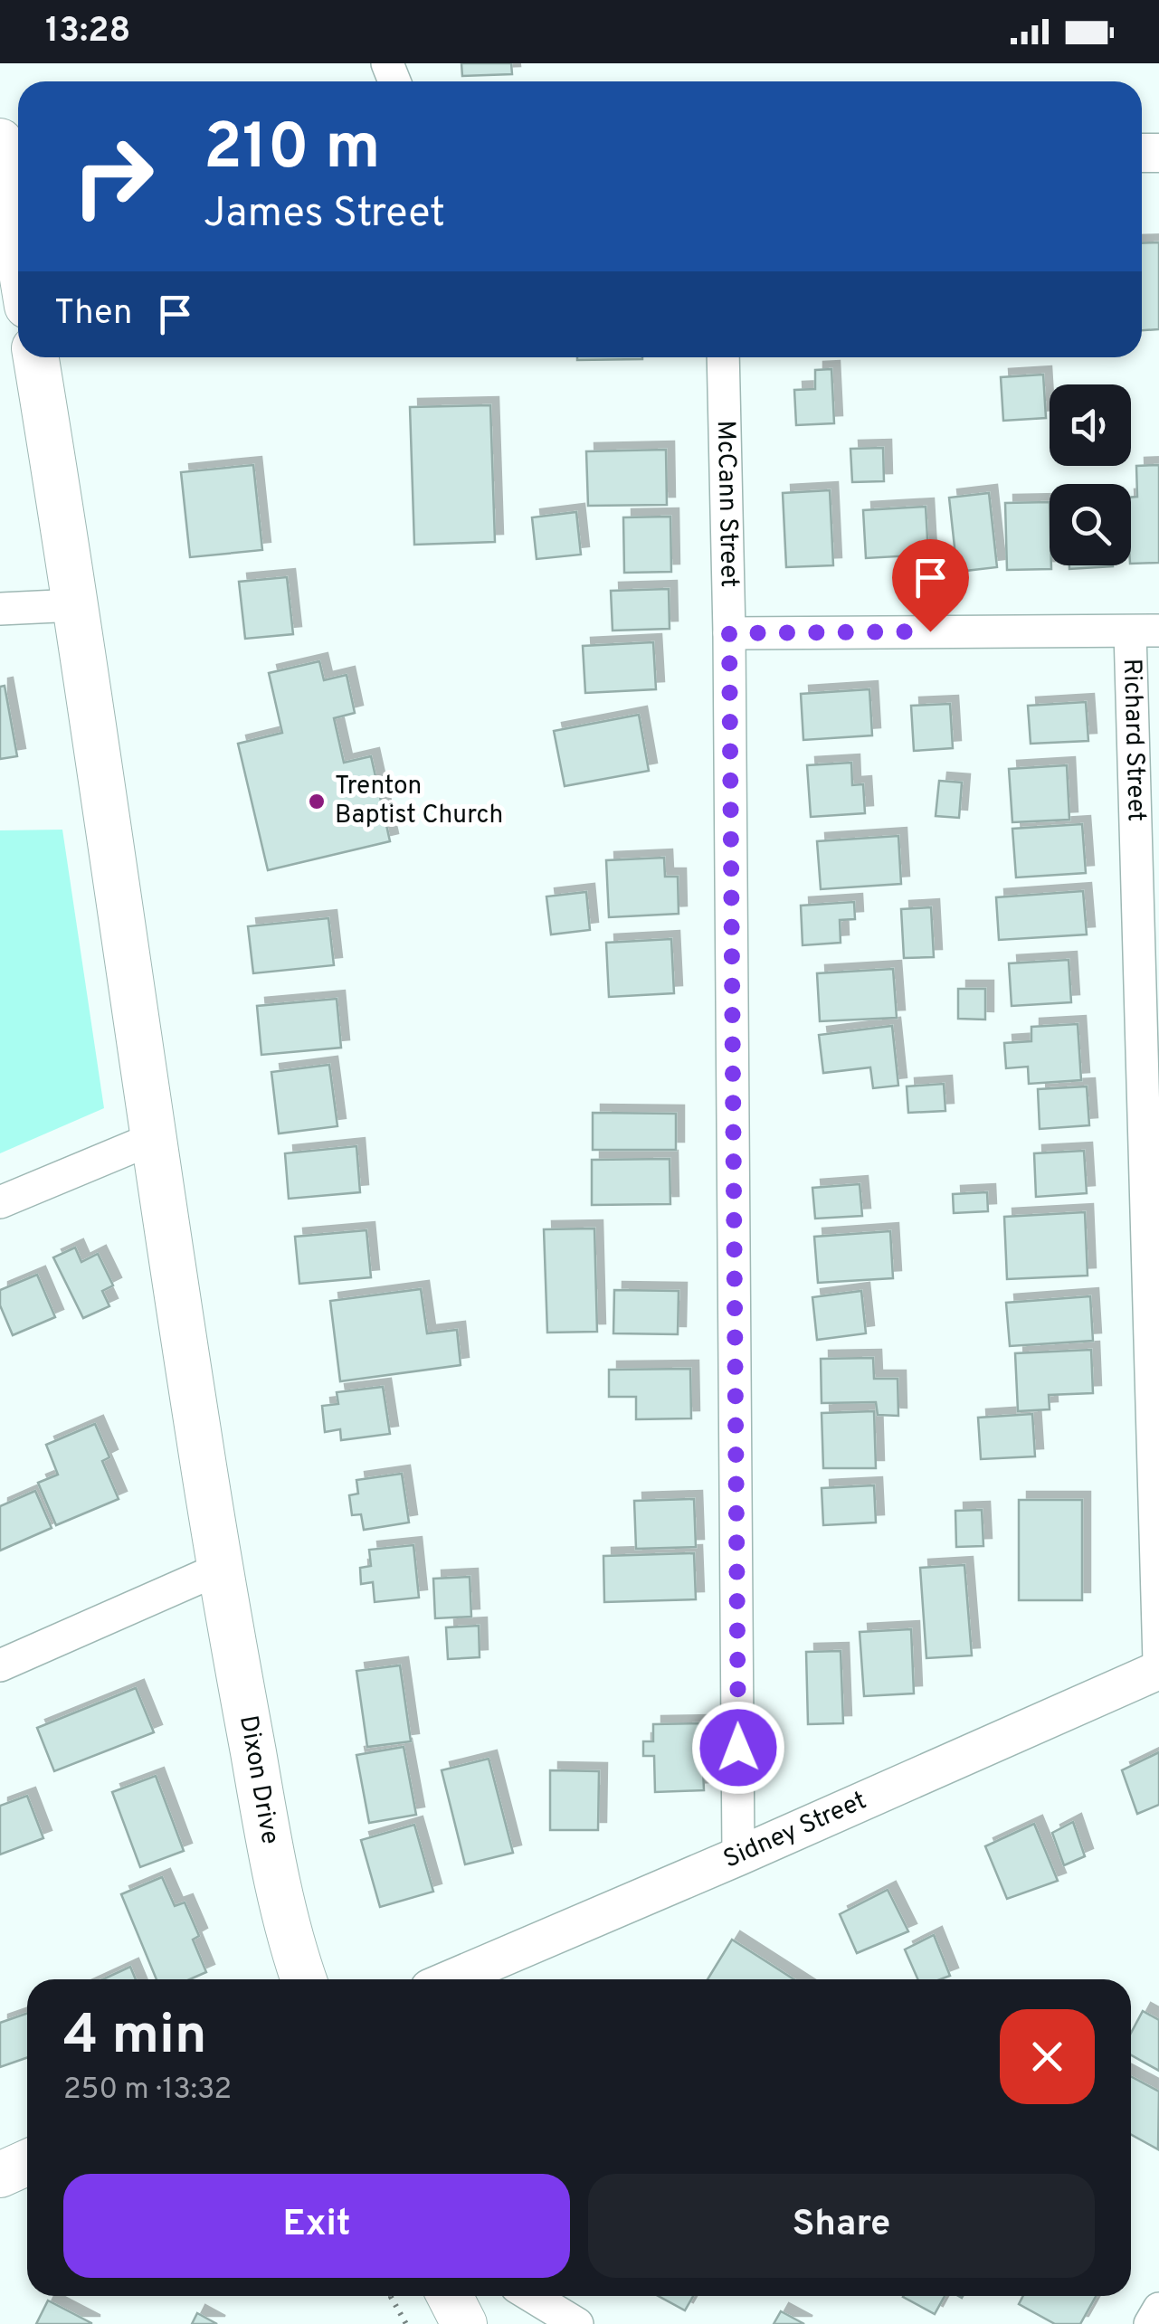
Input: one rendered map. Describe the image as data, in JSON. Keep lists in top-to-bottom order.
{
  "streets": {
    "main road": ["Dixon Drive"],
    "street": ["McCann Street", "Richard Street", "Sidney Street"]
  },
  "crossings": [
    ["McCann Street", "Sidney Street"]
  ],
  "places": ["Trenton Baptist Church"],
  "page": {
    "status": "13:28",
    "turn": ["210 m", "James Street"],
    "then": "Then",
    "heading": ["4 min", "250 m · 13:32"],
    "buttons": ["Exit", "Share"]
  }
}
